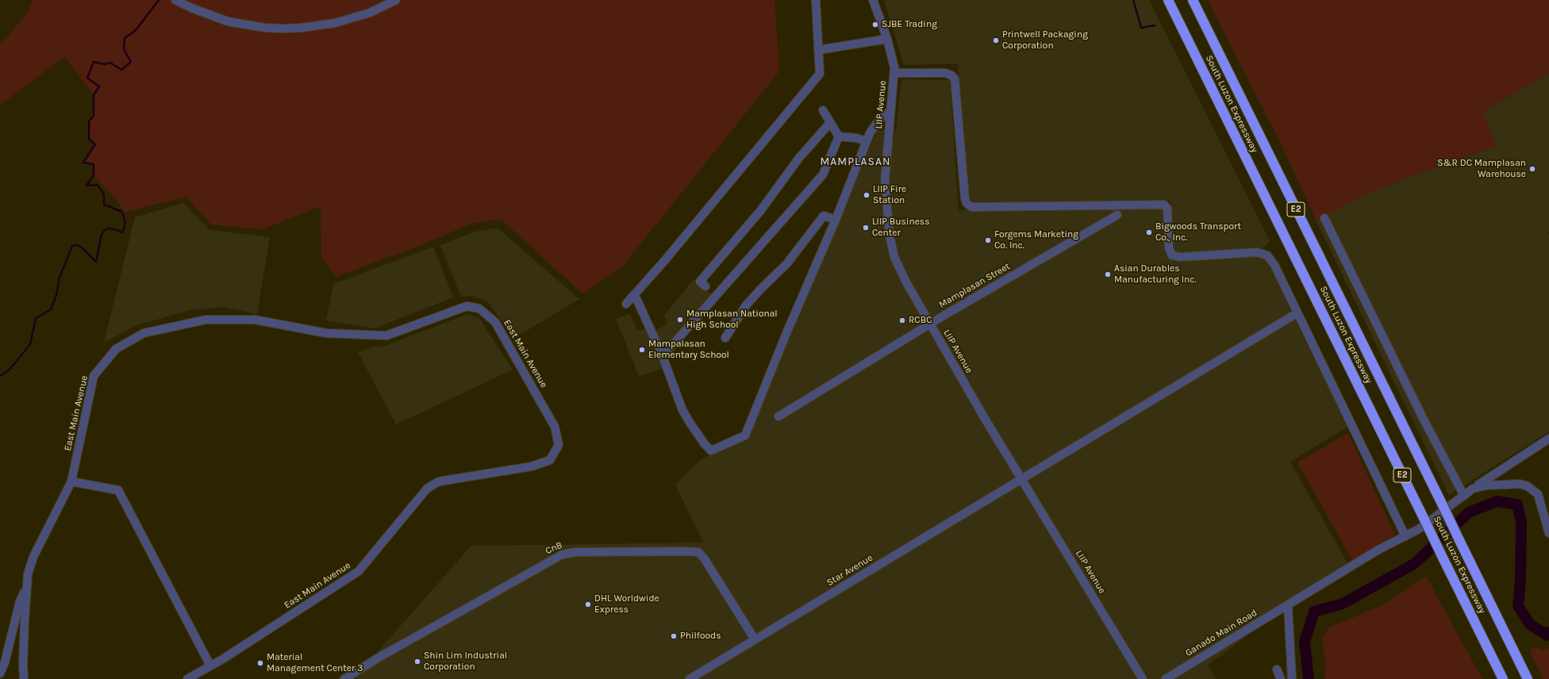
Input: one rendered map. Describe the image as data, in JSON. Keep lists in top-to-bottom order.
{
  "streets": {
    "highway": ["South Luzon Expressway", "E2"],
    "street": [
      "LIIP Avenue",
      "Mamplasan Street",
      "East Main Avenue",
      "CnB",
      "Star Avenue",
      "Ganado Main Road"
    ]
  },
  "crossings": [
    ["LIIP Avenue", "Mamplasan Street"],
    ["LIIP Avenue", "Star Avenue"],
    ["CnB", "Star Avenue"]
  ],
  "districts": ["MAMPLASAN"],
  "places": [
    "SJBE Trading",
    "Printwell Packaging Corporation",
    "S&R DC Mamplasan Warehouse",
    "LIIP Fire Station",
    "LIIP Business Center",
    "Bigwoods Transport Co., Inc.",
    "Forgems Marketing Co. Inc.",
    "Asian Durables Manufacturing Inc.",
    "Mamplasan National High School",
    "RCBC",
    "Mampalasan Elementary School",
    "DHL Worldwide Express",
    "Philfoods",
    "Shin Lim Industrial Corporation",
    "Material Management Center 3"
  ]
}
